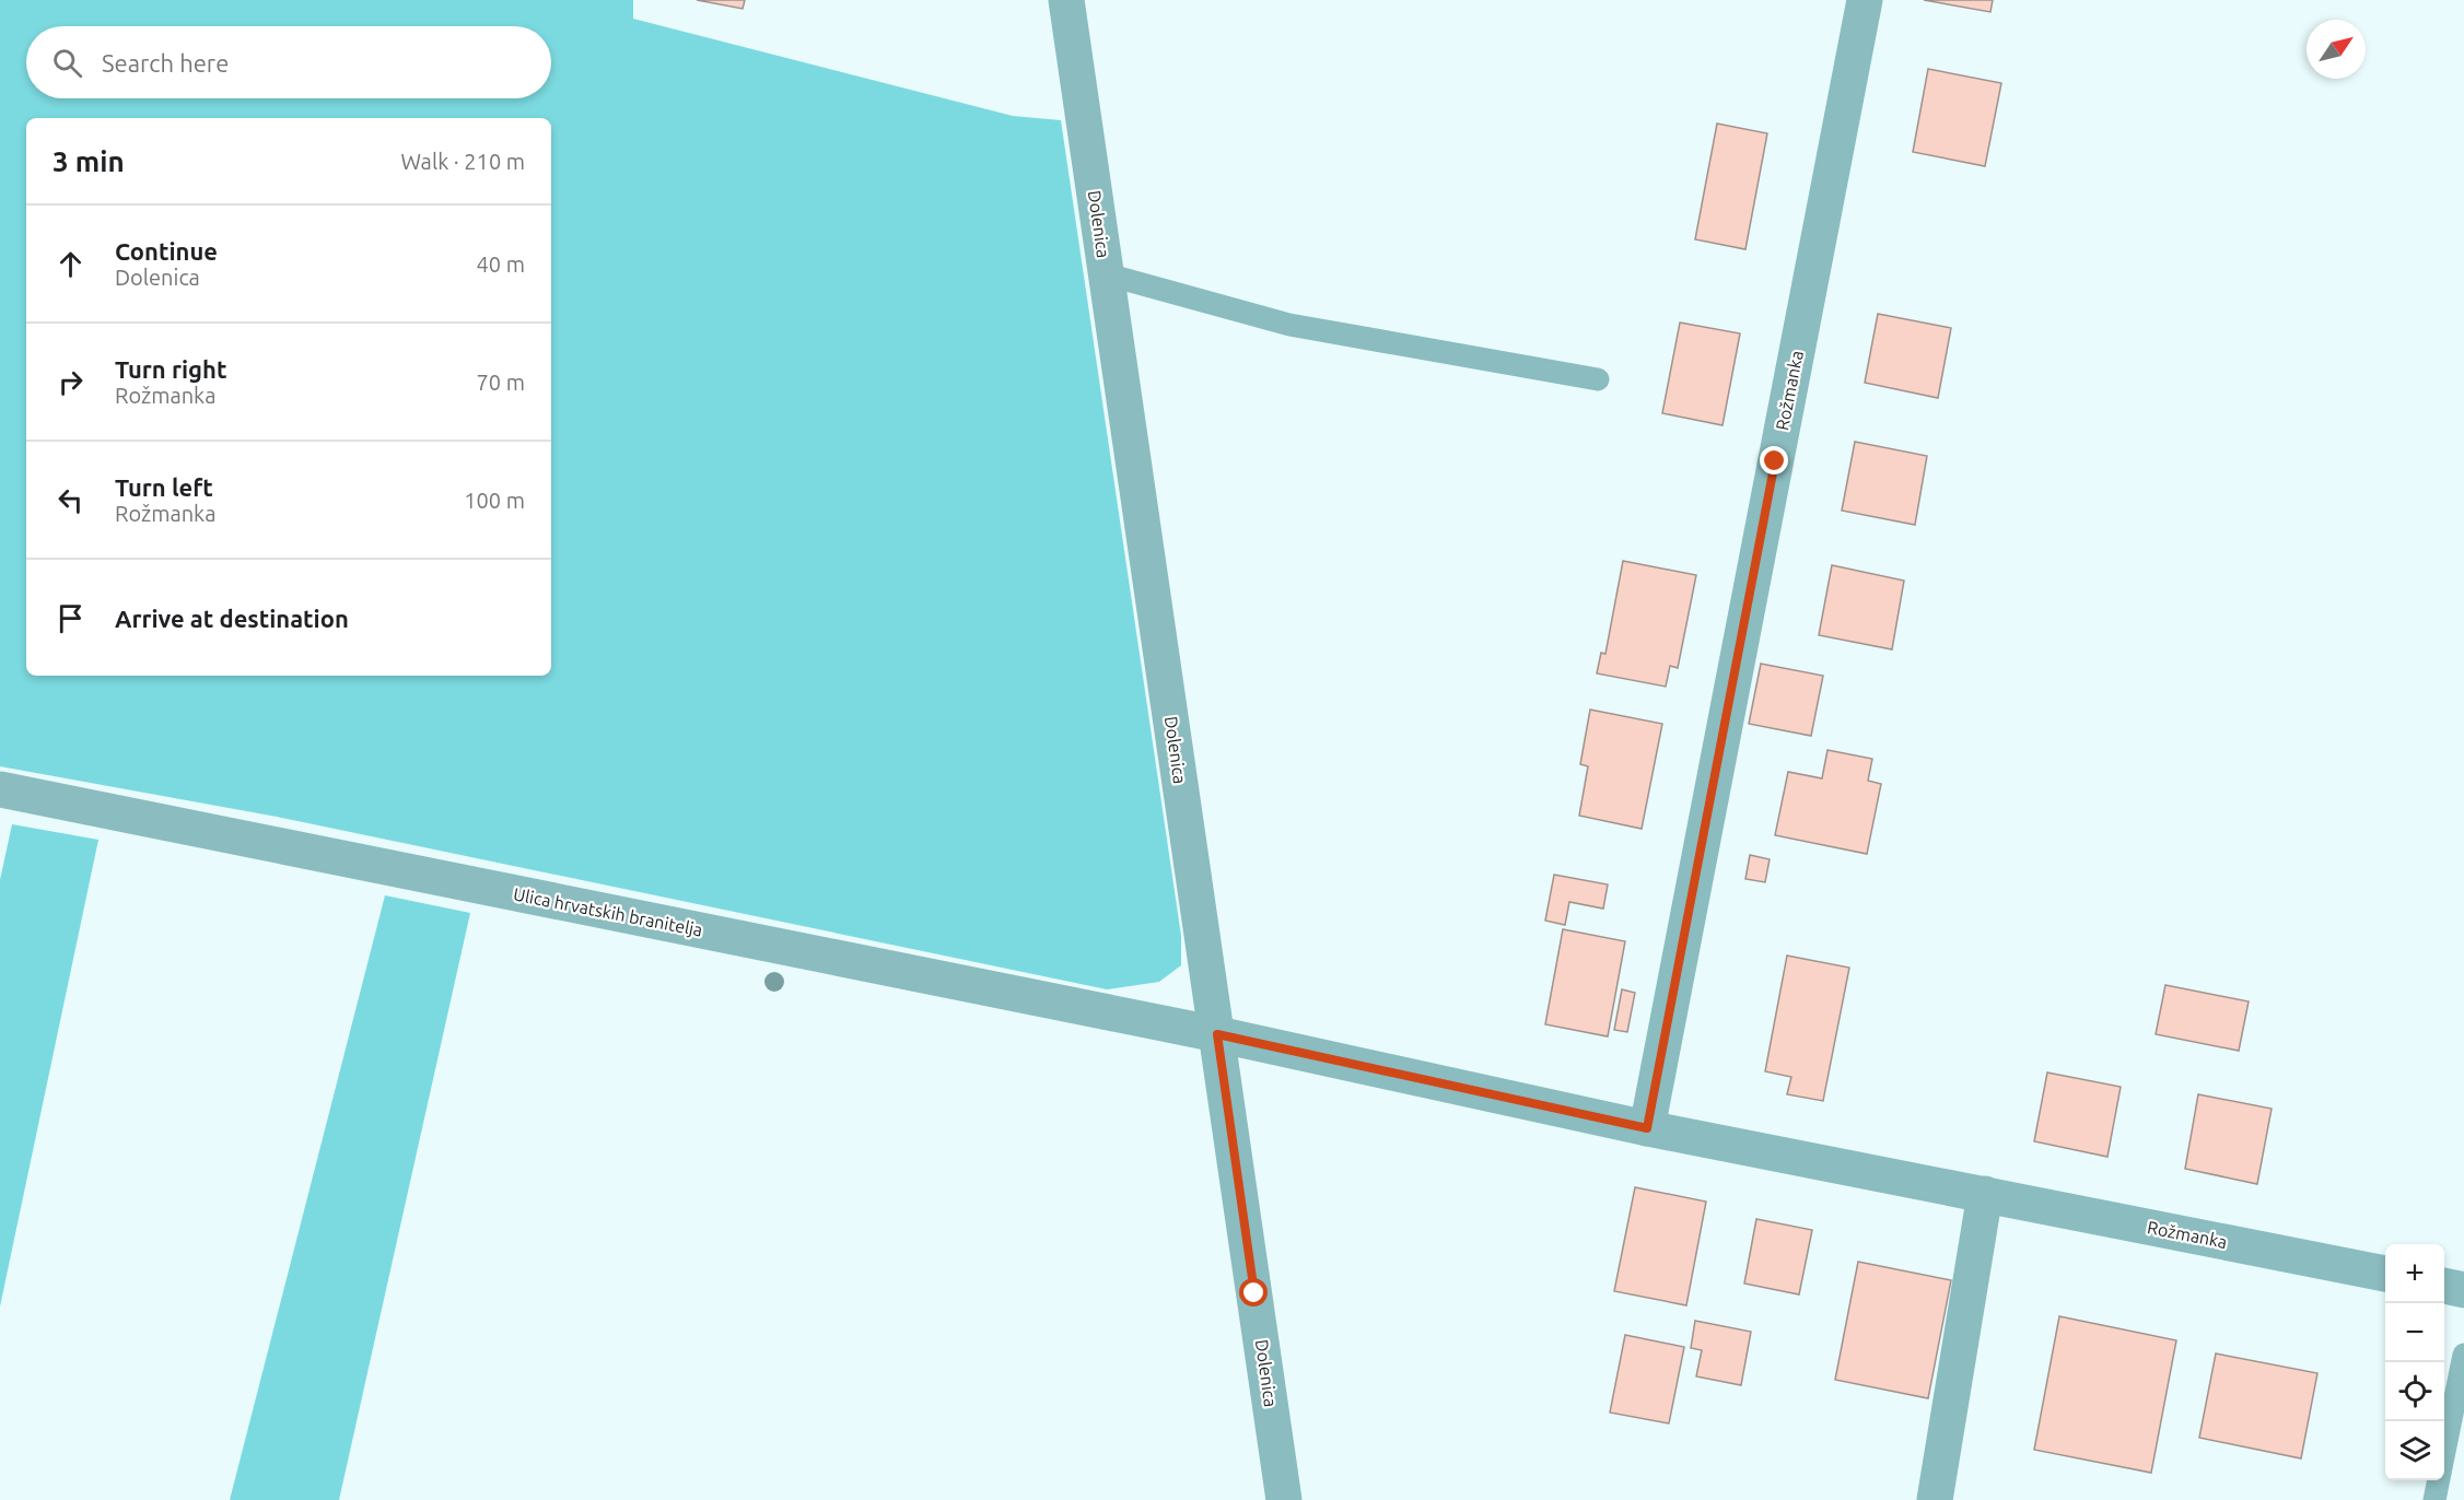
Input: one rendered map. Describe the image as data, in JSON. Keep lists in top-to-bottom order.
{
  "streets": {
    "street": ["Dolenica", "Rožmanka", "Ulica hrvatskih branitelja"]
  },
  "crossings": [
    ["Dolenica", "Rožmanka"],
    ["Dolenica", "Ulica hrvatskih branitelja"],
    ["Rožmanka", "Ulica hrvatskih branitelja"]
  ],
  "north": "top right",
  "page": {
    "search": "Search here",
    "heading": ["3 min", "Walk · 210 m"],
    "list": [
      ["Continue", "Dolenica", "40 m"],
      ["Turn right", "Rožmanka", "70 m"],
      ["Turn left", "Rožmanka", "100 m"],
      "Arrive at destination"
    ],
    "map_buttons": ["+", "−"]
  }
}
